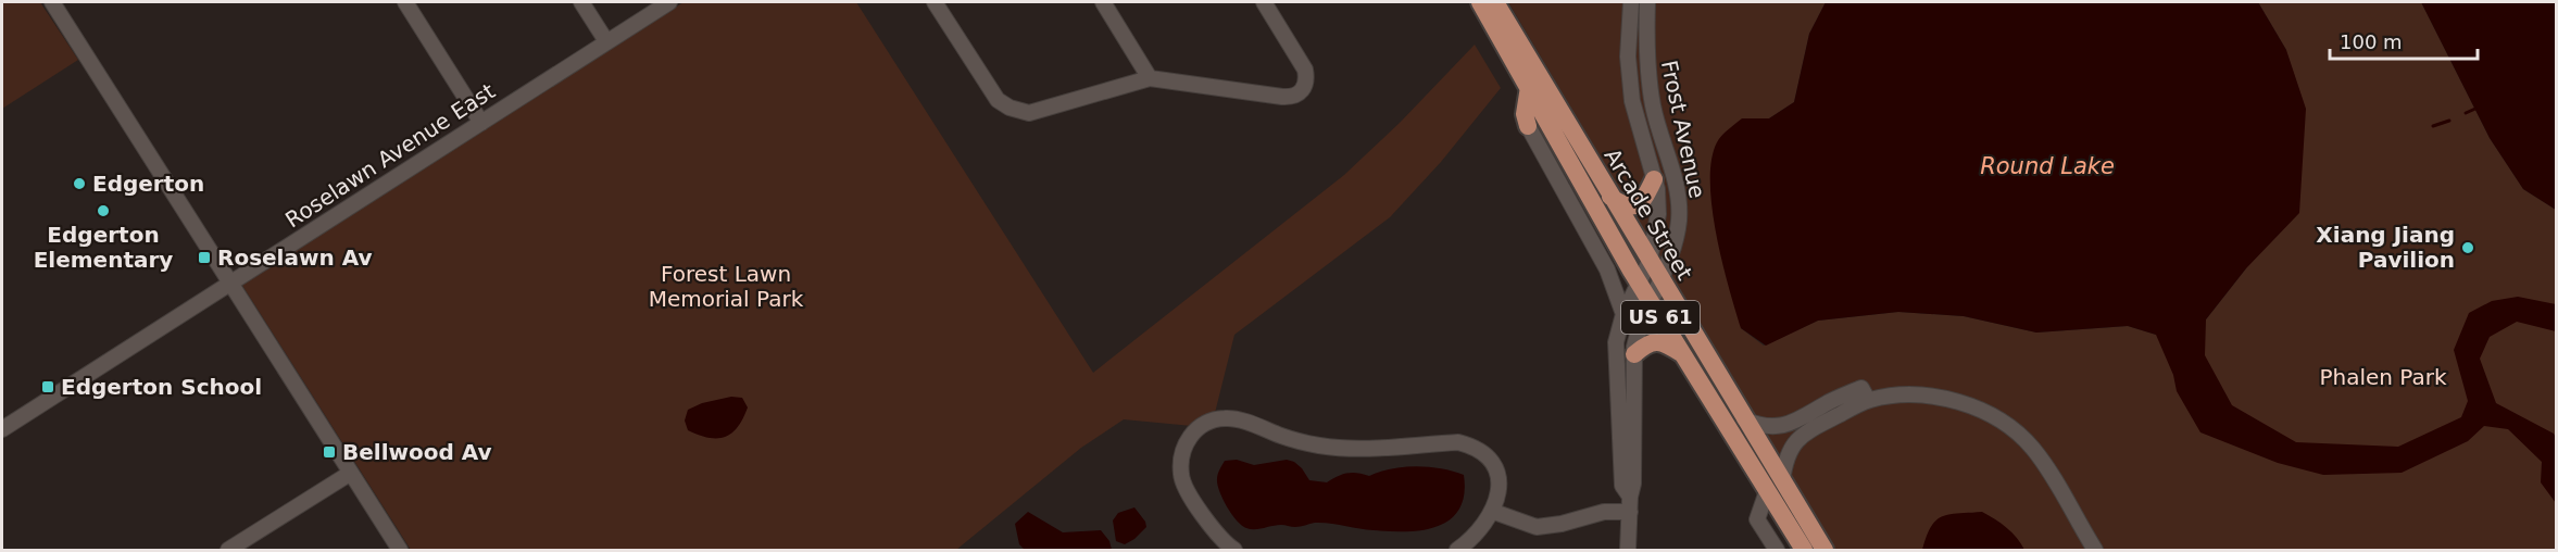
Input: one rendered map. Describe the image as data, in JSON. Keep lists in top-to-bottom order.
{
  "streets": {
    "main road": ["Arcade Street", "US 61"],
    "street": ["Frost Avenue", "Roselawn Avenue East"]
  },
  "crossings": [
    ["Frost Avenue", "Arcade Street"]
  ],
  "water": ["Round Lake"],
  "parks": ["Forest Lawn Memorial Park", "Phalen Park"],
  "places": {
    "other": ["Edgerton", "Edgerton Elementary", "Xiang Jiang Pavilion"],
    "transit": ["Roselawn Av", "Edgerton School", "Bellwood Av"]
  },
  "scale_bar": "100 m"
}
